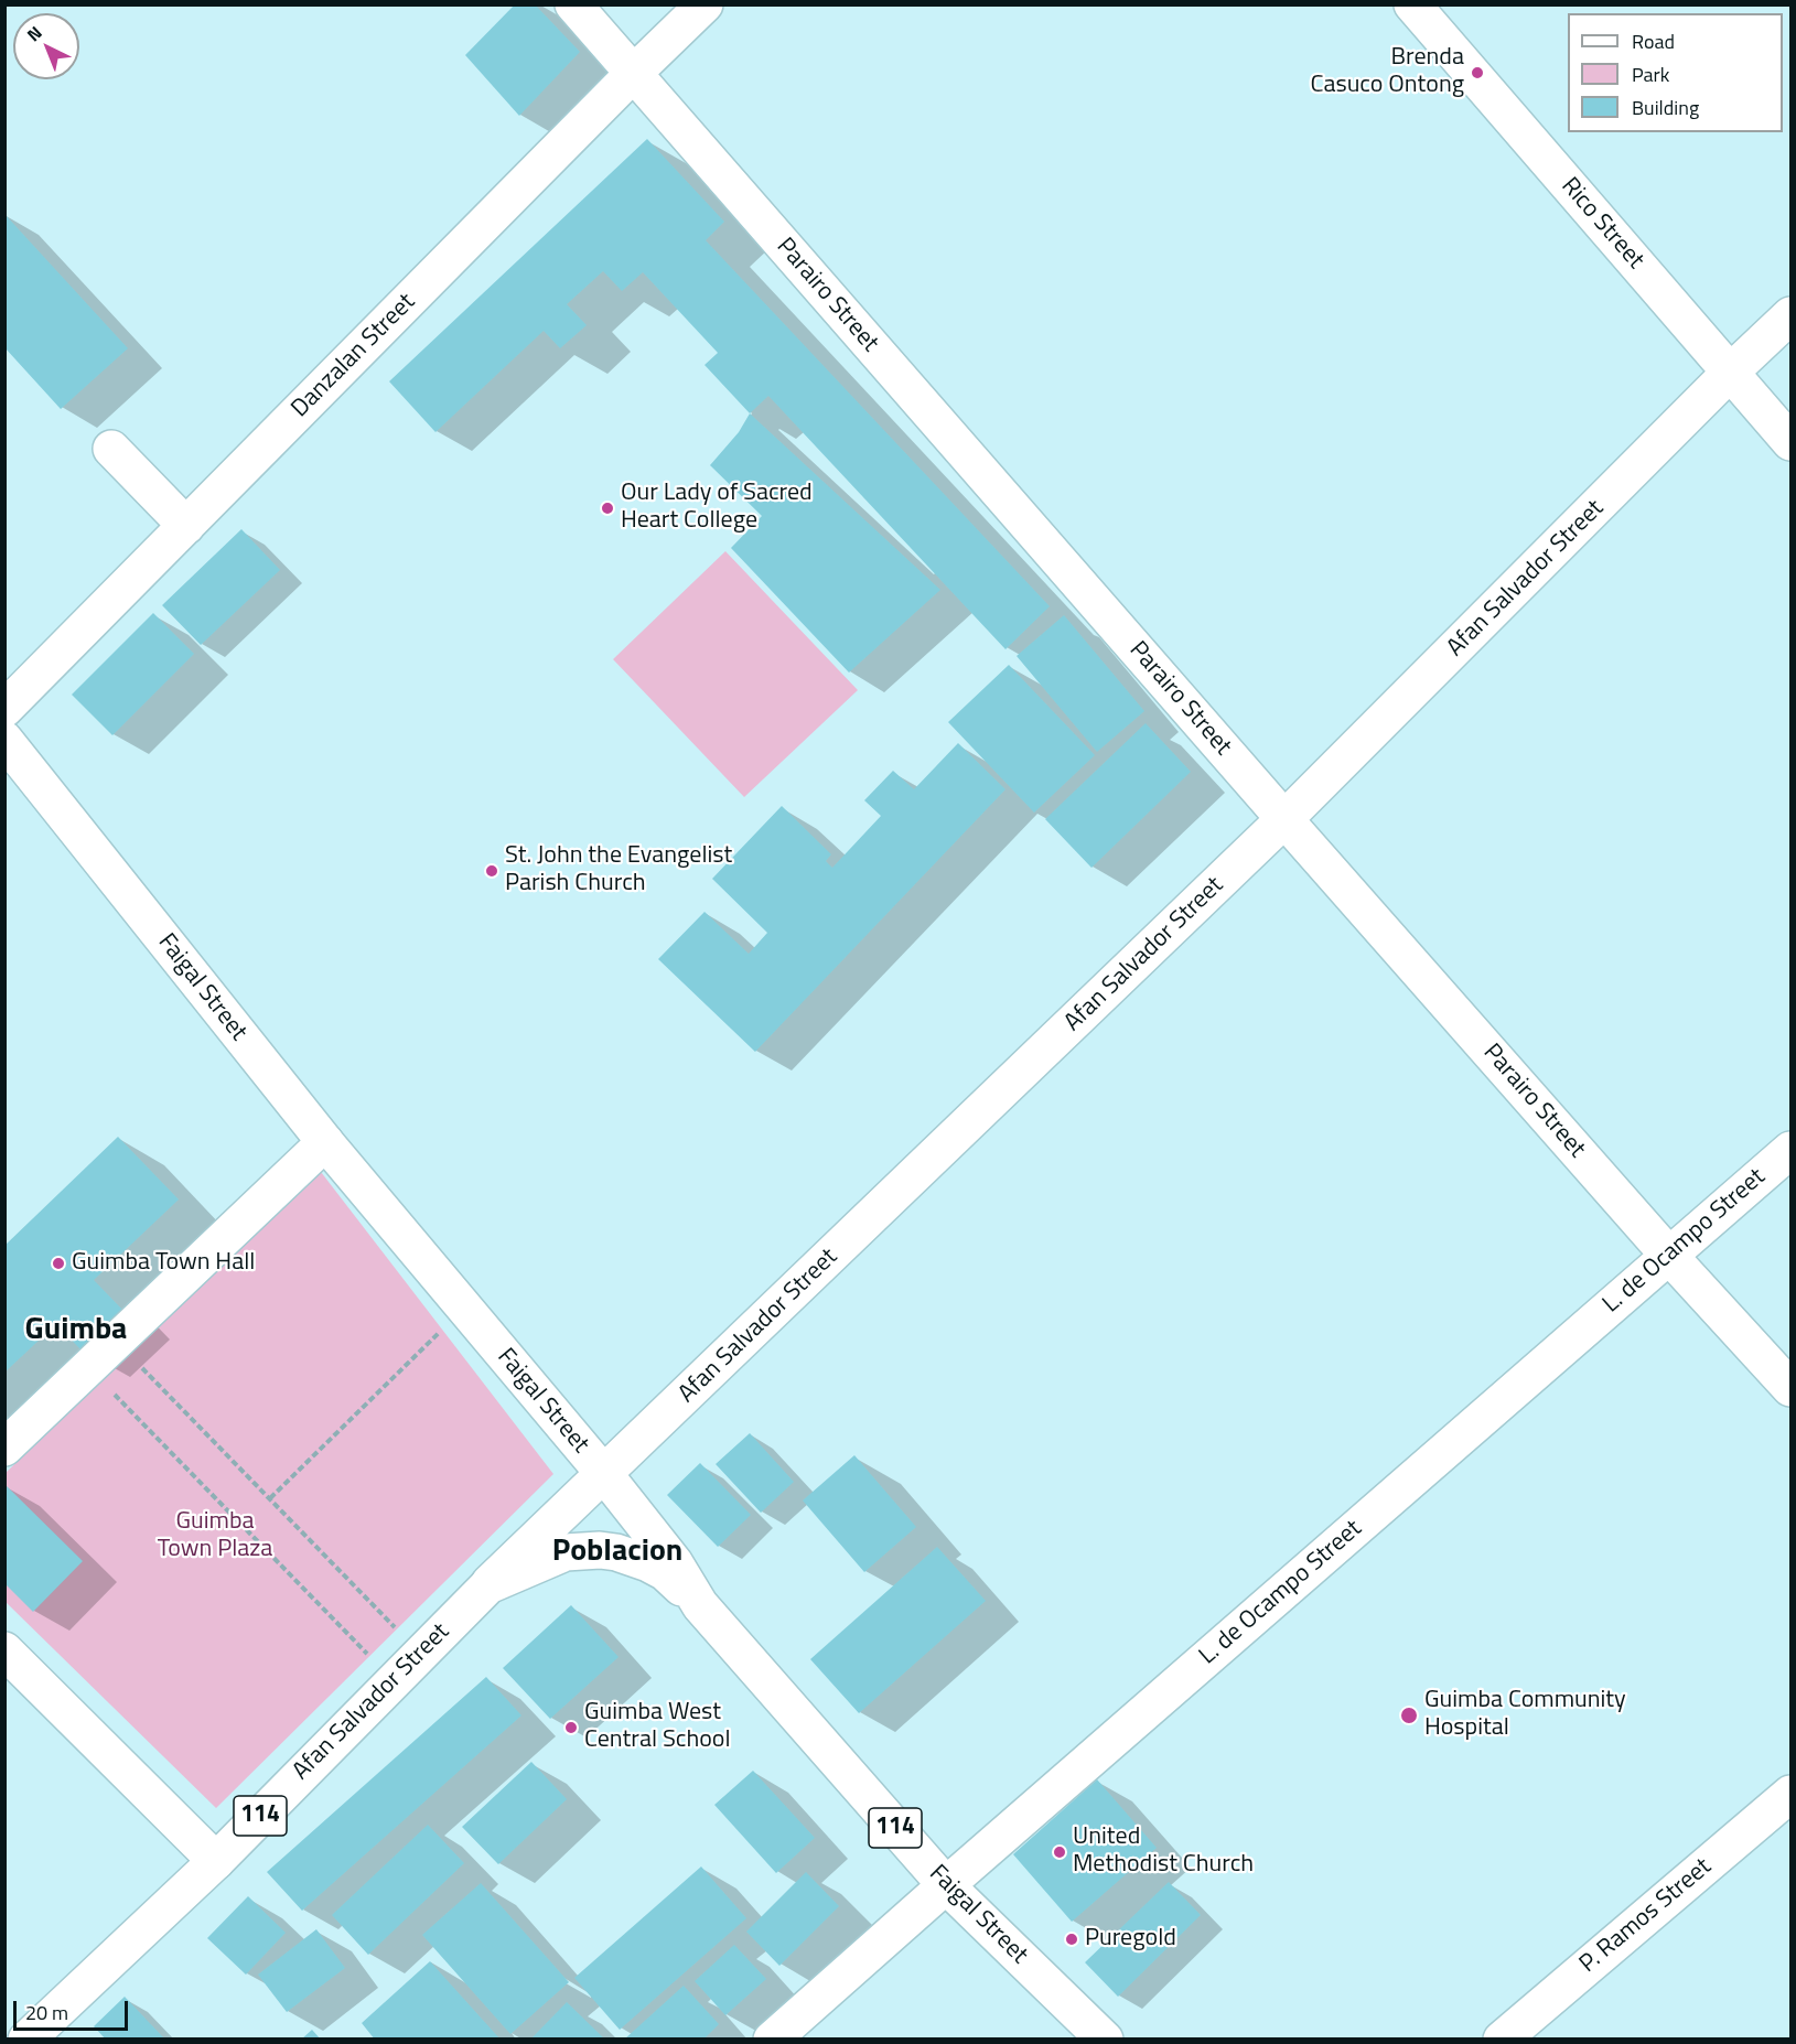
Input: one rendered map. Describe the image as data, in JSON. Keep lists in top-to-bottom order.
{
  "streets": {
    "street": [
      "Rico Street",
      "Parairo Street",
      "Danzalan Street",
      "Afan Salvador Street",
      "Faigal Street",
      "L. de Ocampo Street",
      "114",
      "P. Ramos Street"
    ]
  },
  "crossings": [
    ["Rico Street", "Afan Salvador Street"],
    ["Parairo Street", "Danzalan Street"],
    ["Parairo Street", "Afan Salvador Street"],
    ["Parairo Street", "L. de Ocampo Street"],
    ["Afan Salvador Street", "Faigal Street"],
    ["Faigal Street", "L. de Ocampo Street"]
  ],
  "districts": ["Guimba", "Poblacion"],
  "parks": ["Guimba Town Plaza"],
  "places": [
    "Brenda Casuco Ontong",
    "Our Lady of Sacred Heart College",
    "St. John the Evangelist Parish Church",
    "Guimba Town Hall",
    "Guimba Community Hospital",
    "Guimba West Central School",
    "United Methodist Church",
    "Puregold"
  ],
  "legend": ["Road", "Park", "Building"],
  "scale_bar": "20 m",
  "north": "top left"
}
